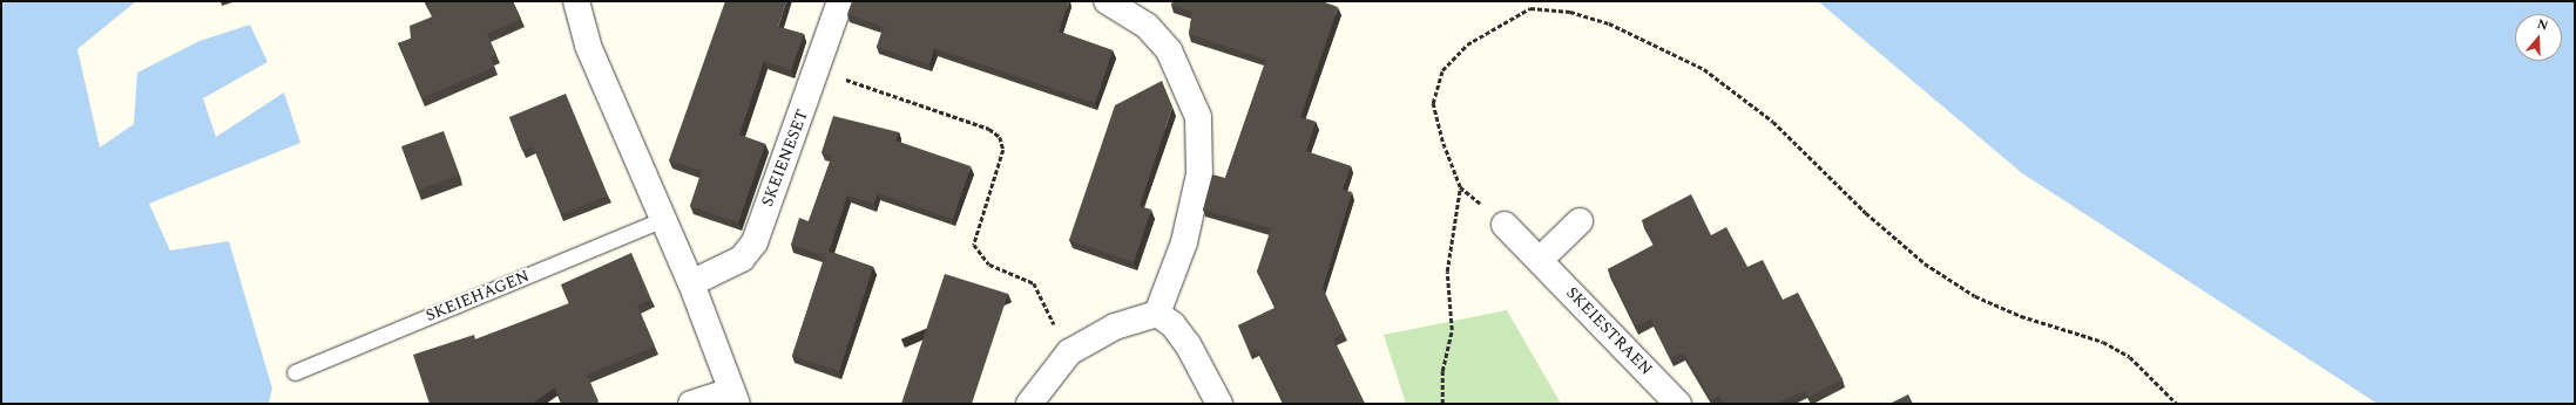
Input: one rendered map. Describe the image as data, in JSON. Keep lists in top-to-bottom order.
{
  "streets": {
    "street": ["SKEIENESET", "SKEIESTRAEN"],
    "lane": ["SKEIEHAGEN"]
  },
  "north": "top"
}
